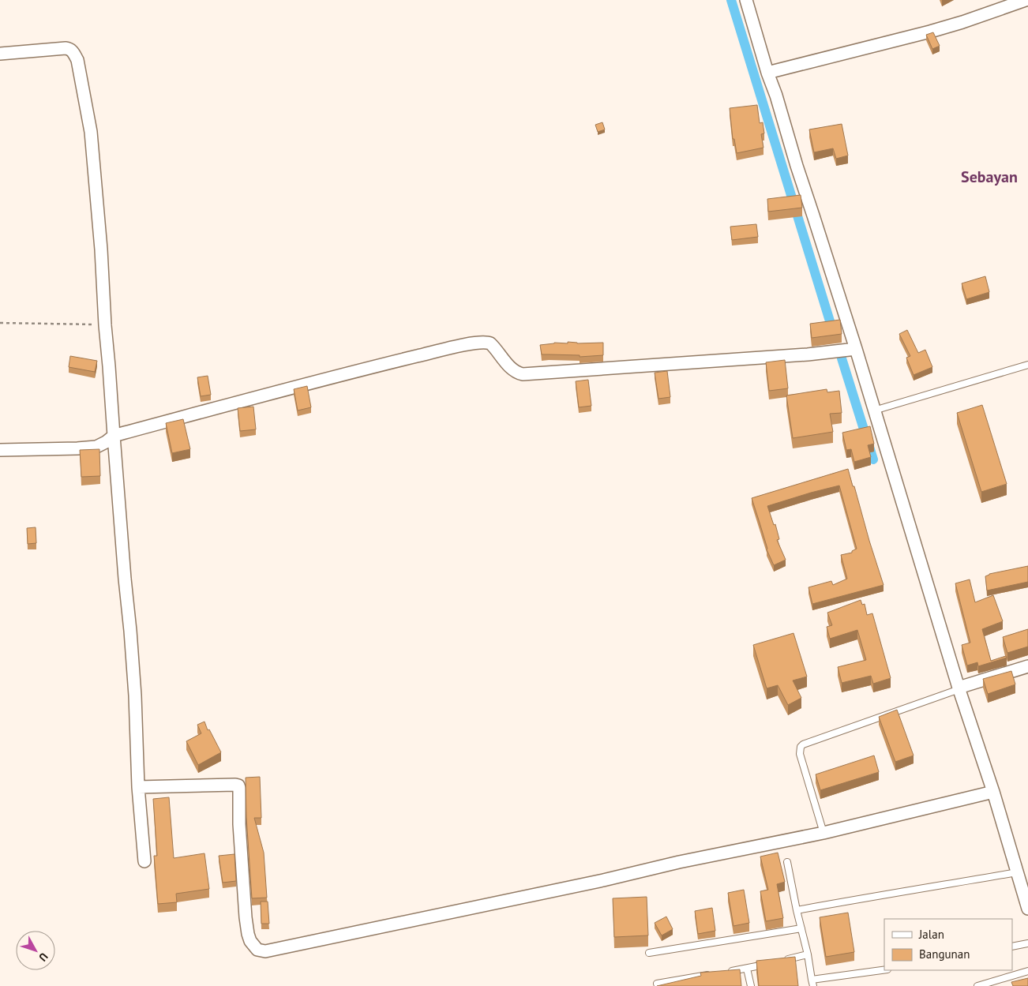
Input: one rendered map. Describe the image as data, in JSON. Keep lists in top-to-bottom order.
{
  "districts": ["Sebayan"],
  "legend": ["Jalan", "Bangunan"],
  "north": "bottom right"
}
